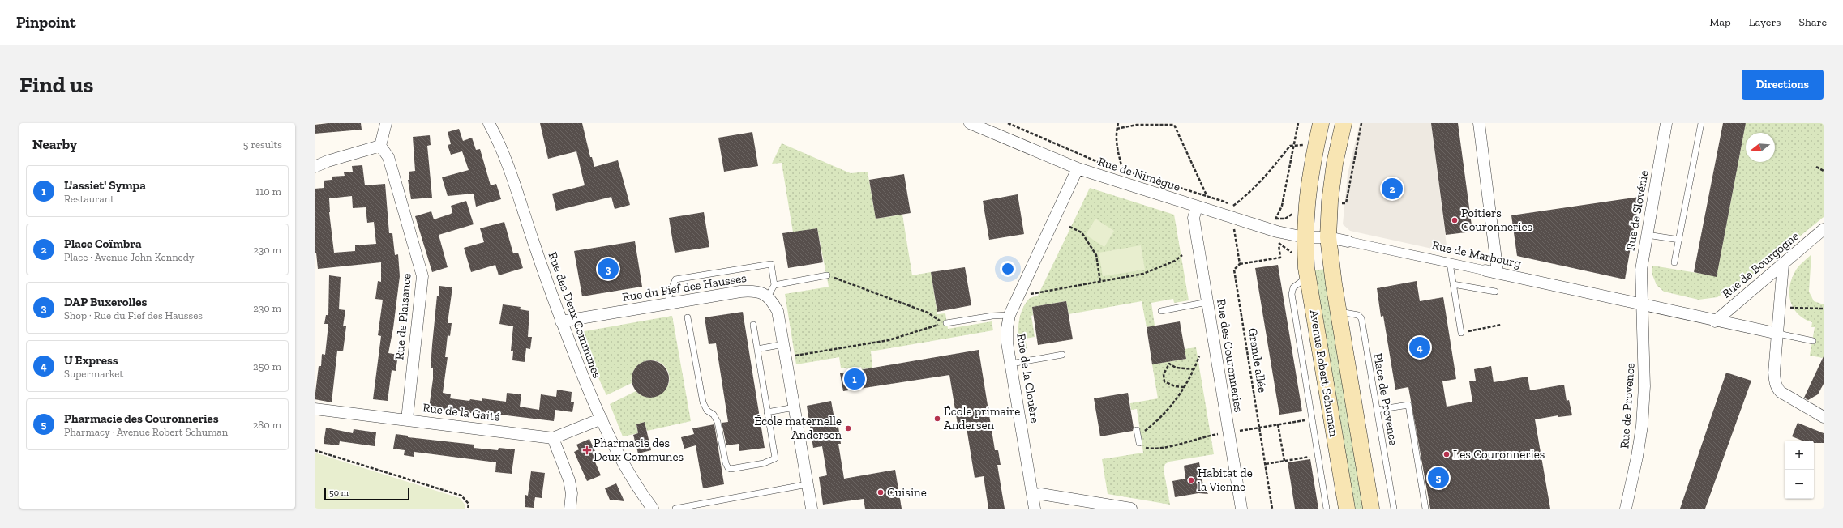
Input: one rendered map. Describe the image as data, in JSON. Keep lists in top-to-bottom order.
{
  "streets": {
    "main road": ["Avenue Robert Schuman"],
    "street": [
      "Rue de Nimègue",
      "Rue de Slovénie",
      "Rue de Marbourg",
      "Rue de Bourgogne",
      "Rue du Fief des Hausses",
      "Rue des Deux Communes",
      "Rue de Plaisance",
      "Rue des Couronneries",
      "Rue de la Clouère",
      "Rue de Provence",
      "Rue de la Gaité"
    ],
    "lane": ["Place de Provence"],
    "path": ["Grande allée"]
  },
  "crossings": [
    ["Rue de Nimègue", "Rue de Marbourg"],
    ["Rue de Nimègue", "Rue des Couronneries"],
    ["Rue de Nimègue", "Grande allée"],
    ["Rue de Nimègue", "Avenue Robert Schuman"],
    ["Rue de Nimègue", "Rue de la Clouère"],
    ["Rue de Slovénie", "Rue de Marbourg"],
    ["Rue de Slovénie", "Rue de Provence"],
    ["Rue de Marbourg", "Avenue Robert Schuman"],
    ["Rue de Marbourg", "Rue de Provence"],
    ["Rue du Fief des Hausses", "Rue des Deux Communes"],
    ["Rue des Deux Communes", "Rue de la Gaité"],
    ["Rue de Plaisance", "Rue de la Gaité"],
    ["Avenue Robert Schuman", "Place de Provence"]
  ],
  "places": {
    "other": [
      "Poitiers Couronneries",
      "École primaire Andersen",
      "École maternelle Andersen",
      "Les Couronneries",
      "Habitat de la Vienne",
      "Cuisine"
    ],
    "health": ["Pharmacie des Deux Communes"]
  },
  "scale_bar": "50 m",
  "north": "left",
  "page": {
    "header": "Pinpoint",
    "nav": ["Map", "Layers", "Share"],
    "buttons": "Directions",
    "title": "Find us",
    "heading": ["Nearby", "5 results"],
    "list": [
      {
        "mark": "1",
        "name": "L'assiet' Sympa",
        "note": "Restaurant",
        "value": "110 m"
      },
      {
        "mark": "2",
        "name": "Place Coïmbra",
        "note": "Place · Avenue John Kennedy",
        "value": "230 m"
      },
      {
        "mark": "3",
        "name": "DAP Buxerolles",
        "note": "Shop · Rue du Fief des Hausses",
        "value": "230 m"
      },
      {
        "mark": "4",
        "name": "U Express",
        "note": "Supermarket",
        "value": "250 m"
      },
      {
        "mark": "5",
        "name": "Pharmacie des Couronneries",
        "note": "Pharmacy · Avenue Robert Schuman",
        "value": "280 m"
      }
    ],
    "pins": [
      "2",
      "3",
      "4",
      "1",
      "5"
    ],
    "map_buttons": ["+", "−"],
    "scale": "50 m"
  }
}
